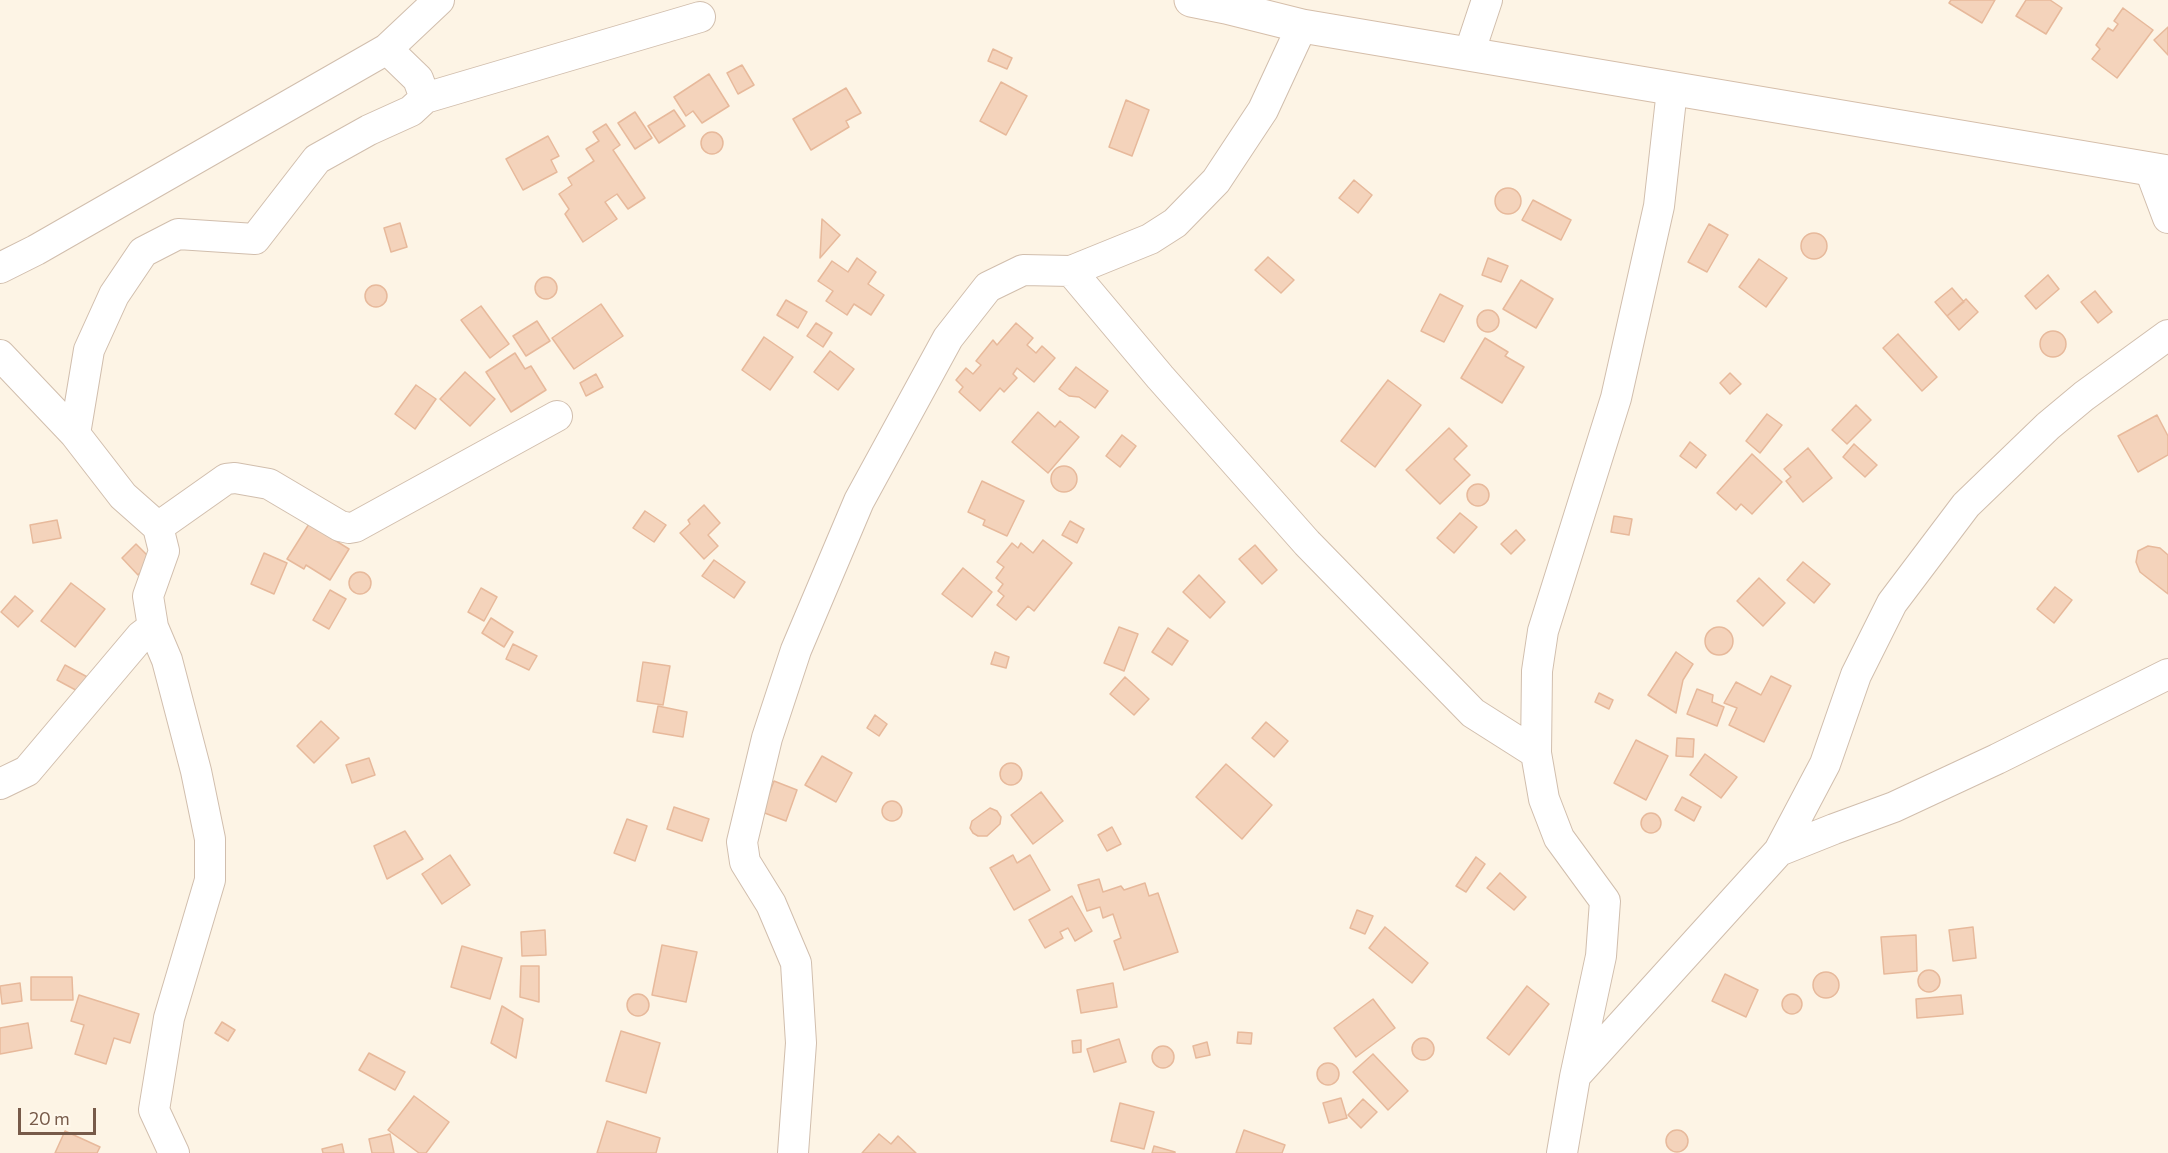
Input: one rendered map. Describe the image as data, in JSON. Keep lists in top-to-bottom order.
{
  "scale_bar": "20 m"
}
